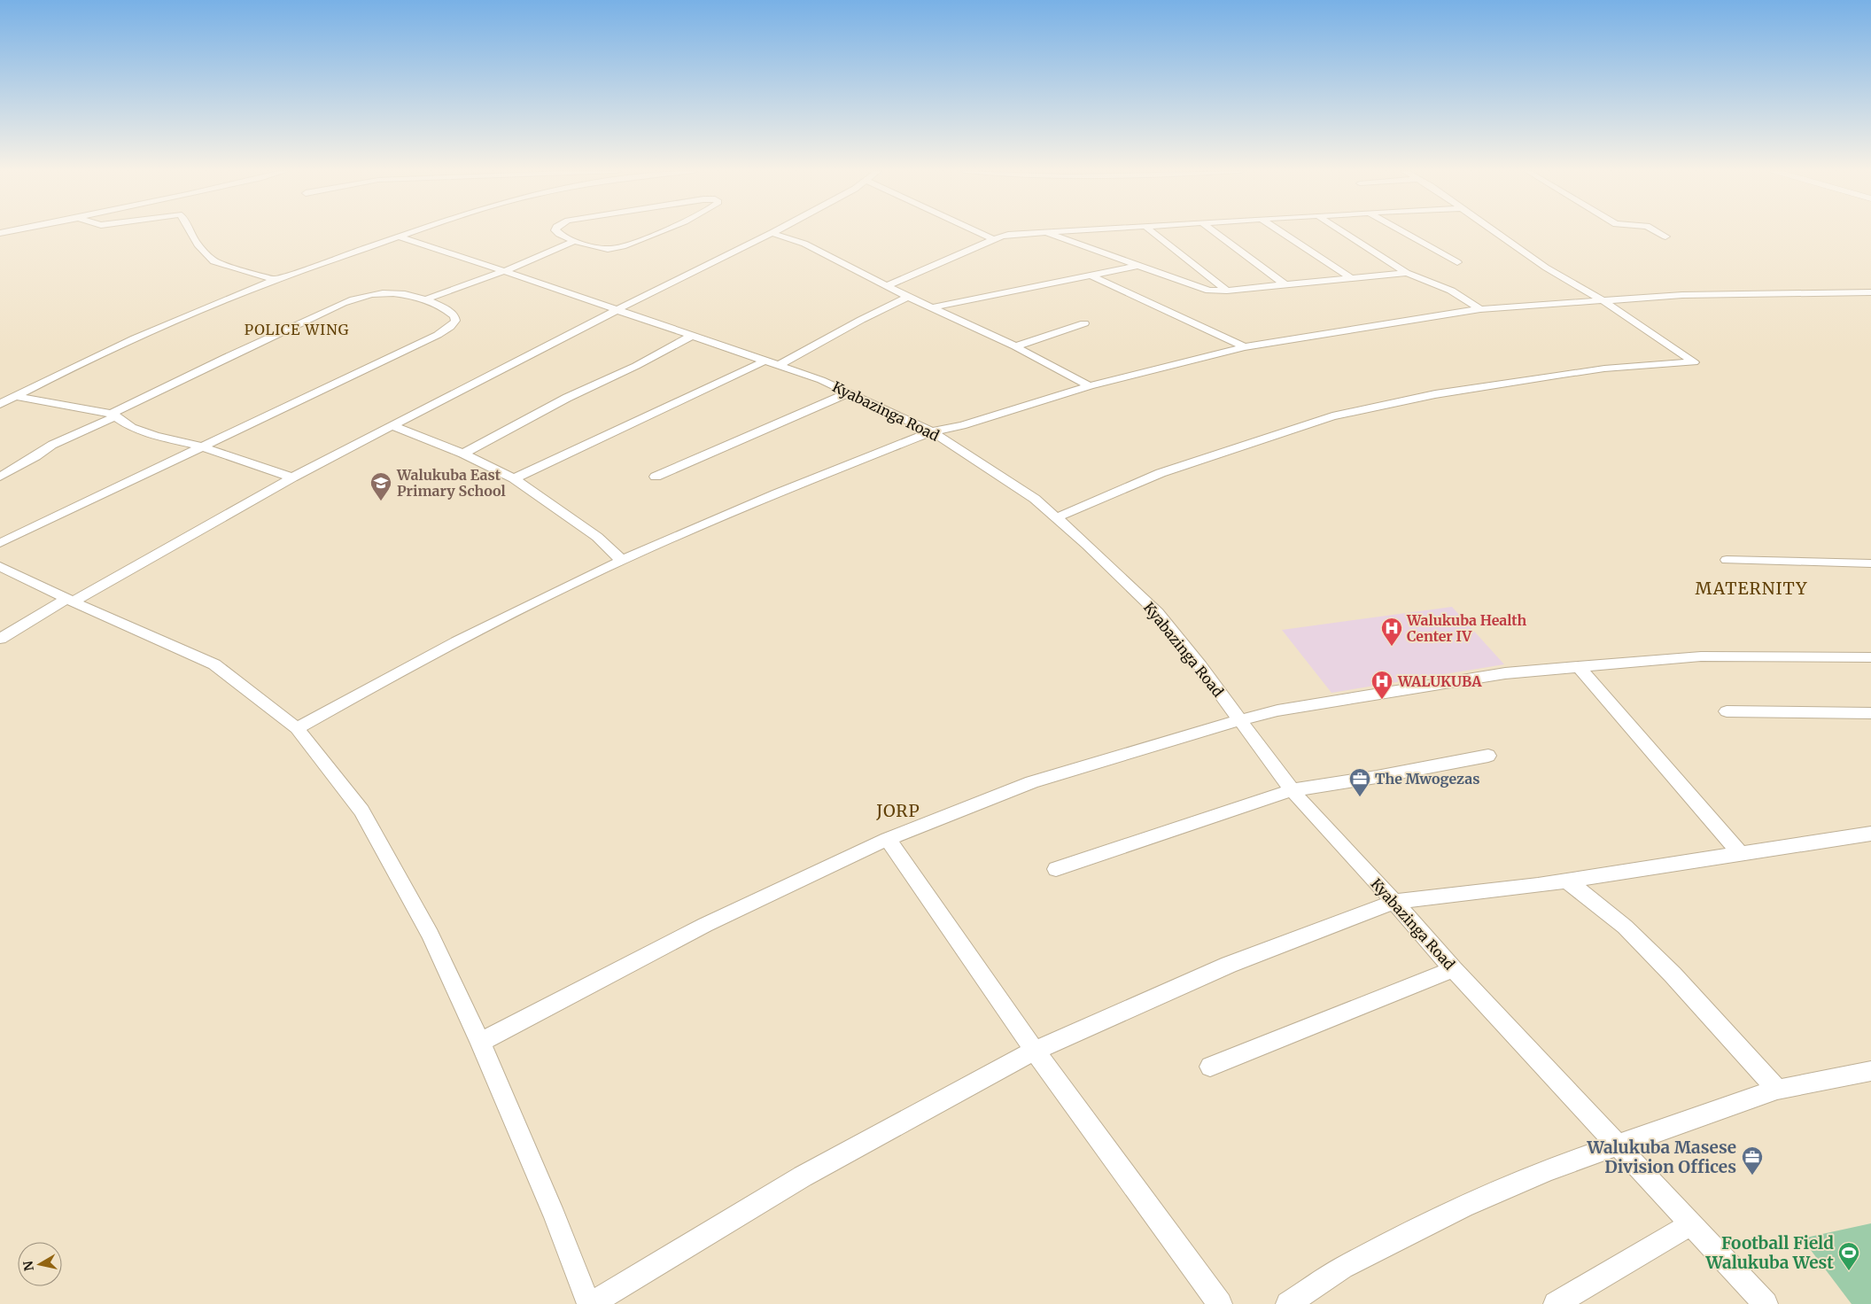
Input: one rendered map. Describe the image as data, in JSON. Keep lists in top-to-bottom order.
{
  "streets": {
    "street": ["Kyabazinga Road"]
  },
  "districts": ["POLICE WING", "MATERNITY", "JORP"],
  "places": {
    "school or university": ["Walukuba East Primary School"],
    "hospital": ["Walukuba Health Center IV", "WALUKUBA"],
    "office": ["The Mwogezas", "Walukuba Masese Division Offices"],
    "sports": ["Football Field Walukuba West"]
  },
  "north": "left"
}
